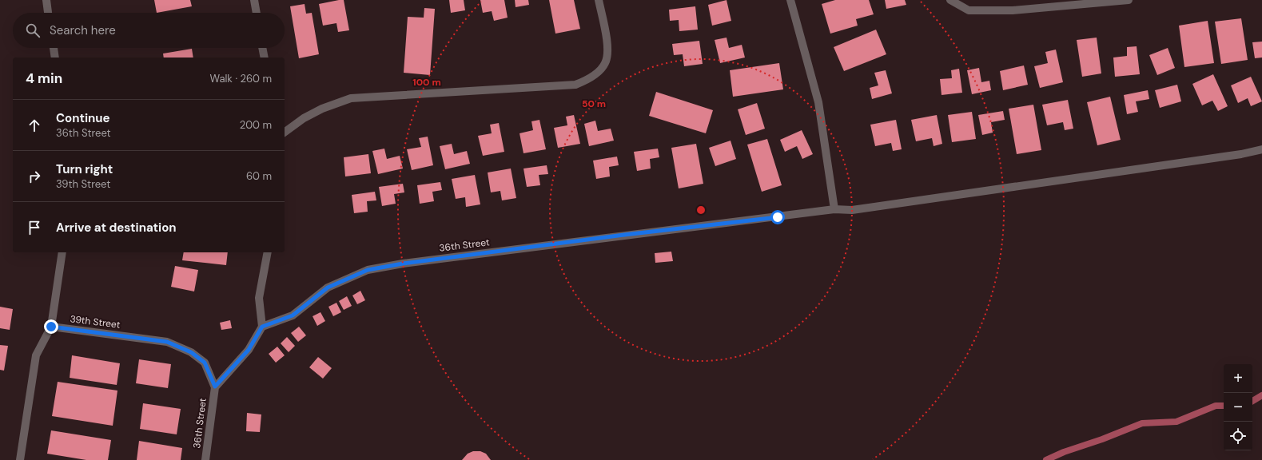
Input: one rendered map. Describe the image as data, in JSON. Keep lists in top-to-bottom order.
{
  "streets": {
    "street": ["36th Street", "39th Street"]
  },
  "crossings": [
    ["36th Street", "39th Street"]
  ],
  "page": {
    "search": "Search here",
    "heading": ["4 min", "Walk · 260 m"],
    "list": [
      ["Continue", "36th Street", "200 m"],
      ["Turn right", "39th Street", "60 m"],
      "Arrive at destination"
    ],
    "map_buttons": ["+", "−"]
  },
  "rings": ["100 m", "50 m"]
}
